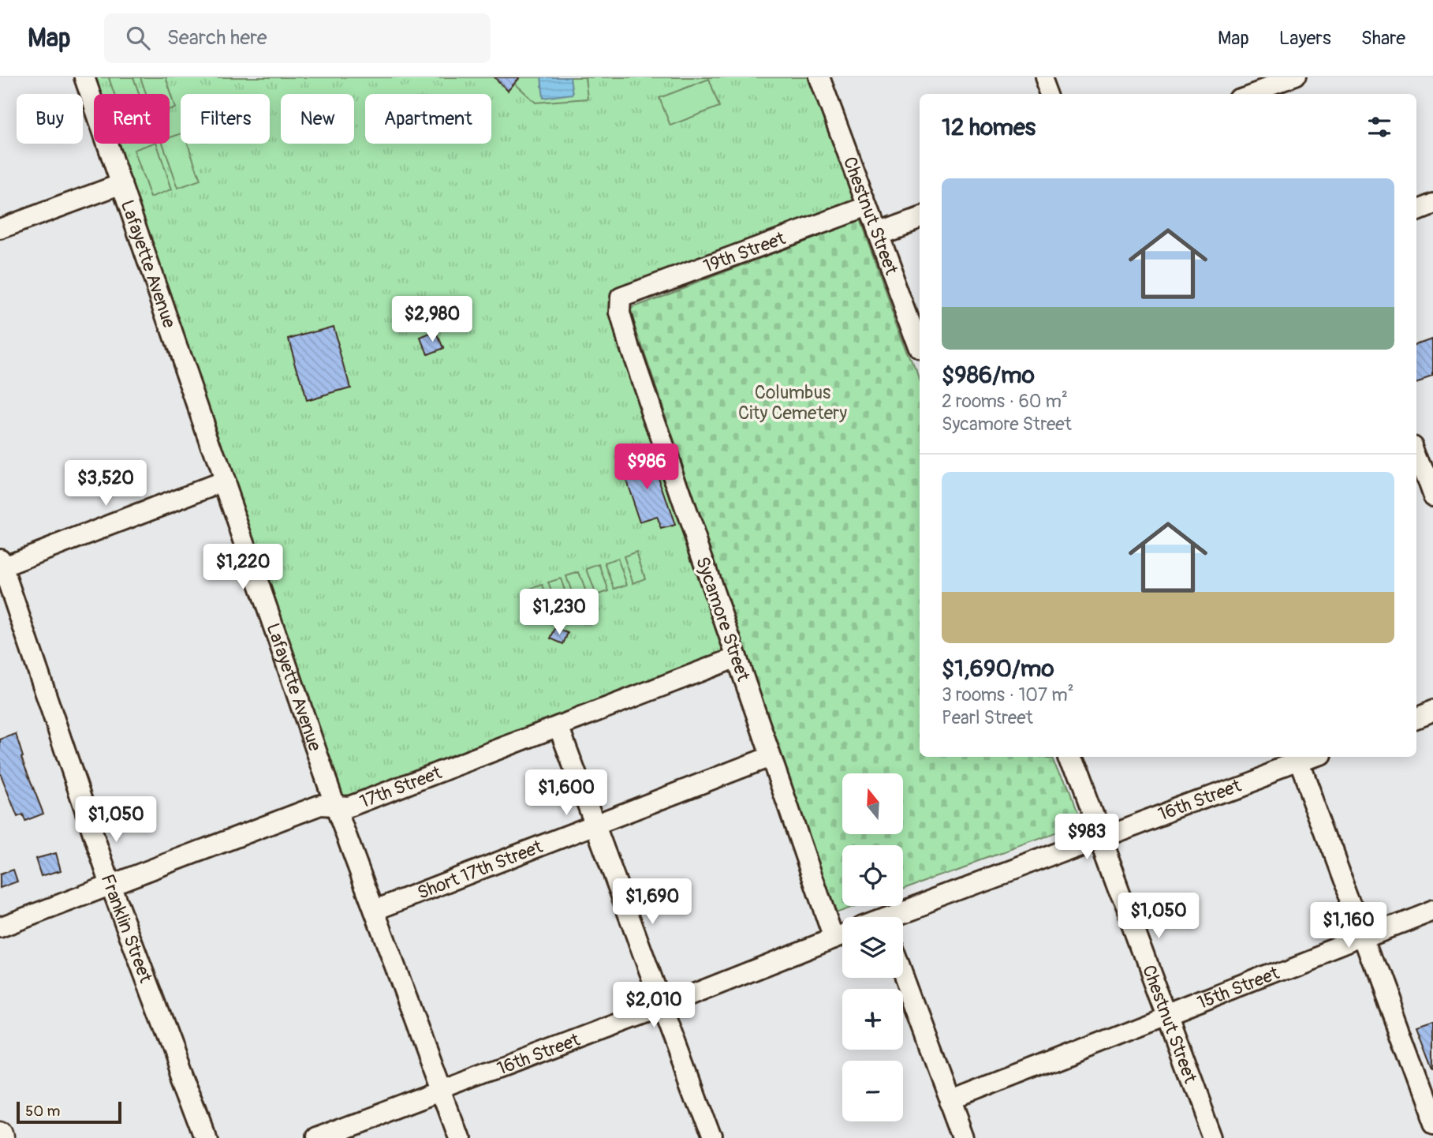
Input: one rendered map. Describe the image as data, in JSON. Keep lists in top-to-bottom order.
{
  "streets": {
    "street": [
      "Chestnut Street",
      "19th Street",
      "Lafayette Avenue",
      "Sycamore Street",
      "17th Street",
      "16th Street",
      "Short 17th Street",
      "Franklin Street",
      "15th Street"
    ]
  },
  "crossings": [
    ["Chestnut Street", "19th Street"],
    ["Chestnut Street", "16th Street"],
    ["Chestnut Street", "15th Street"],
    ["19th Street", "Sycamore Street"],
    ["Lafayette Avenue", "17th Street"],
    ["Lafayette Avenue", "16th Street"],
    ["Lafayette Avenue", "Short 17th Street"],
    ["Sycamore Street", "17th Street"],
    ["Sycamore Street", "16th Street"],
    ["Sycamore Street", "Short 17th Street"],
    ["17th Street", "Franklin Street"]
  ],
  "parks": ["Columbus City Cemetery"],
  "scale_bar": "50 m",
  "north": "top",
  "page": {
    "header": "Map",
    "search": "Search here",
    "nav": ["Map", "Layers", "Share"],
    "chip": [
      "Buy",
      "Rent",
      "Filters",
      "New",
      "Apartment"
    ],
    "heading": "12 homes",
    "list": [
      {
        "name": "$986/mo",
        "note": "2 rooms · 60 m² · Sycamore Street"
      },
      {
        "name": "$1,690/mo",
        "note": "3 rooms · 107 m² · Pearl Street"
      }
    ],
    "price": [
      "$2,980",
      "$986",
      "$3,520",
      "$1,220",
      "$1,230",
      "$1,600",
      "$1,050",
      "$983",
      "$1,690",
      "$1,050",
      "$1,160",
      "$2,010"
    ],
    "map_buttons": ["+", "−"],
    "scale": "50 m"
  }
}
